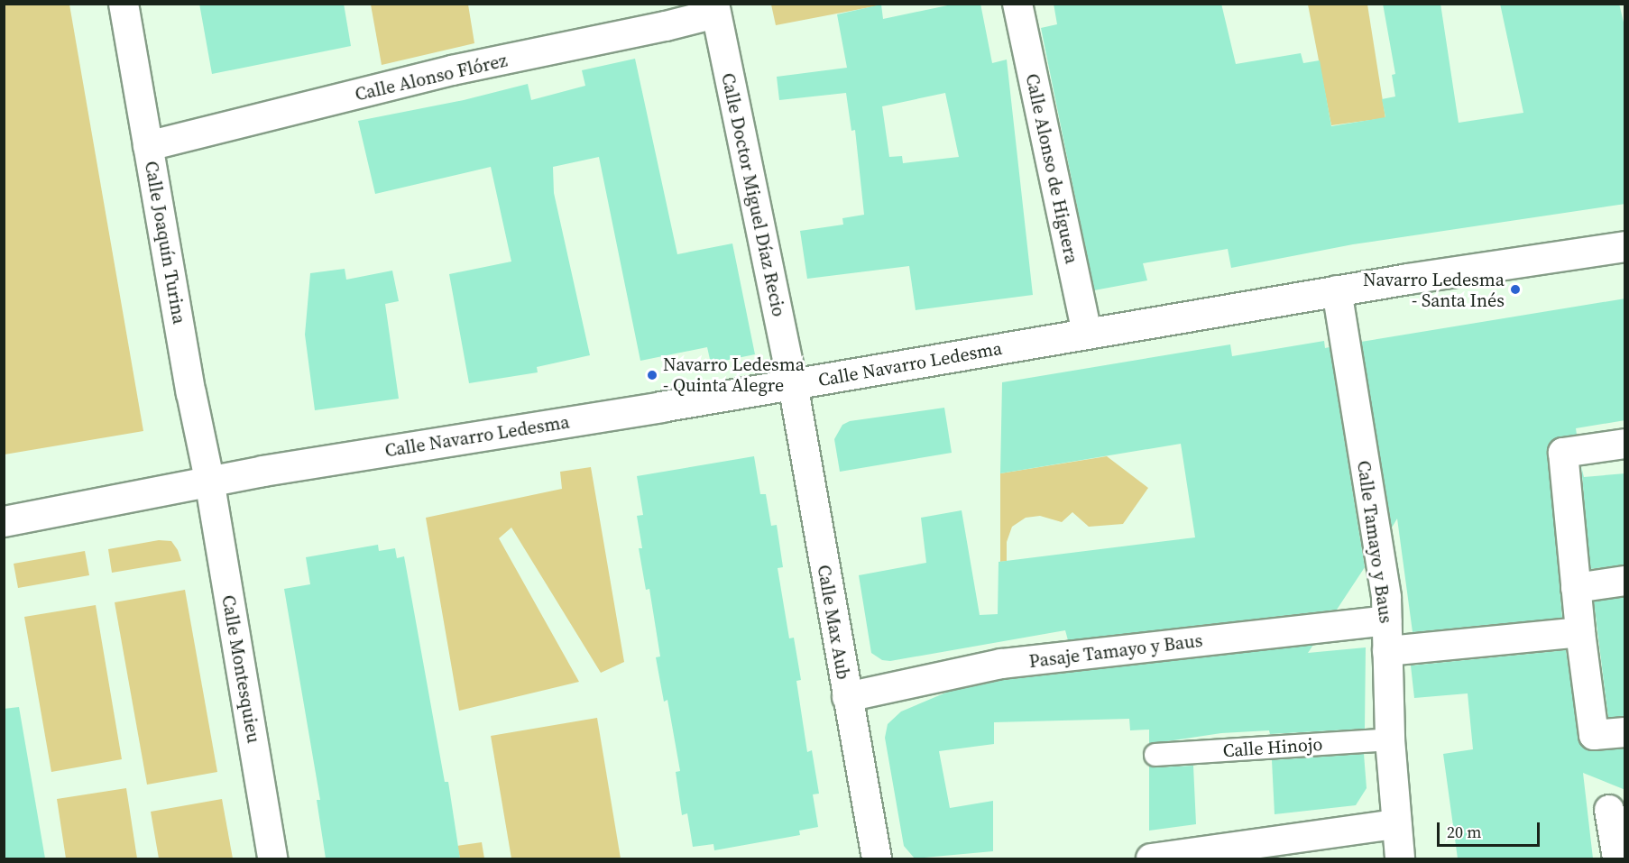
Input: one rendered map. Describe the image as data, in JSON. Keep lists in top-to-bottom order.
{
  "streets": {
    "main road": ["Calle Navarro Ledesma"],
    "street": [
      "Calle Alonso Flórez",
      "Calle Alonso de Higuera",
      "Calle Doctor Miguel Díaz Recio",
      "Calle Joaquín Turina",
      "Calle Tamayo y Baus",
      "Calle Max Aub",
      "Pasaje Tamayo y Baus",
      "Calle Montesquieu",
      "Calle Hinojo"
    ]
  },
  "crossings": [
    ["Calle Alonso Flórez", "Calle Doctor Miguel Díaz Recio"],
    ["Calle Alonso Flórez", "Calle Joaquín Turina"],
    ["Calle Alonso de Higuera", "Calle Navarro Ledesma"],
    ["Calle Doctor Miguel Díaz Recio", "Calle Navarro Ledesma"],
    ["Calle Doctor Miguel Díaz Recio", "Calle Max Aub"],
    ["Calle Joaquín Turina", "Calle Navarro Ledesma"],
    ["Calle Joaquín Turina", "Calle Montesquieu"],
    ["Calle Navarro Ledesma", "Calle Tamayo y Baus"],
    ["Calle Navarro Ledesma", "Calle Max Aub"],
    ["Calle Navarro Ledesma", "Calle Montesquieu"],
    ["Calle Tamayo y Baus", "Pasaje Tamayo y Baus"],
    ["Calle Tamayo y Baus", "Calle Hinojo"],
    ["Calle Max Aub", "Pasaje Tamayo y Baus"]
  ],
  "places": ["Navarro Ledesma - Santa Inés", "Navarro Ledesma - Quinta Alegre"],
  "scale_bar": "20 m"
}
